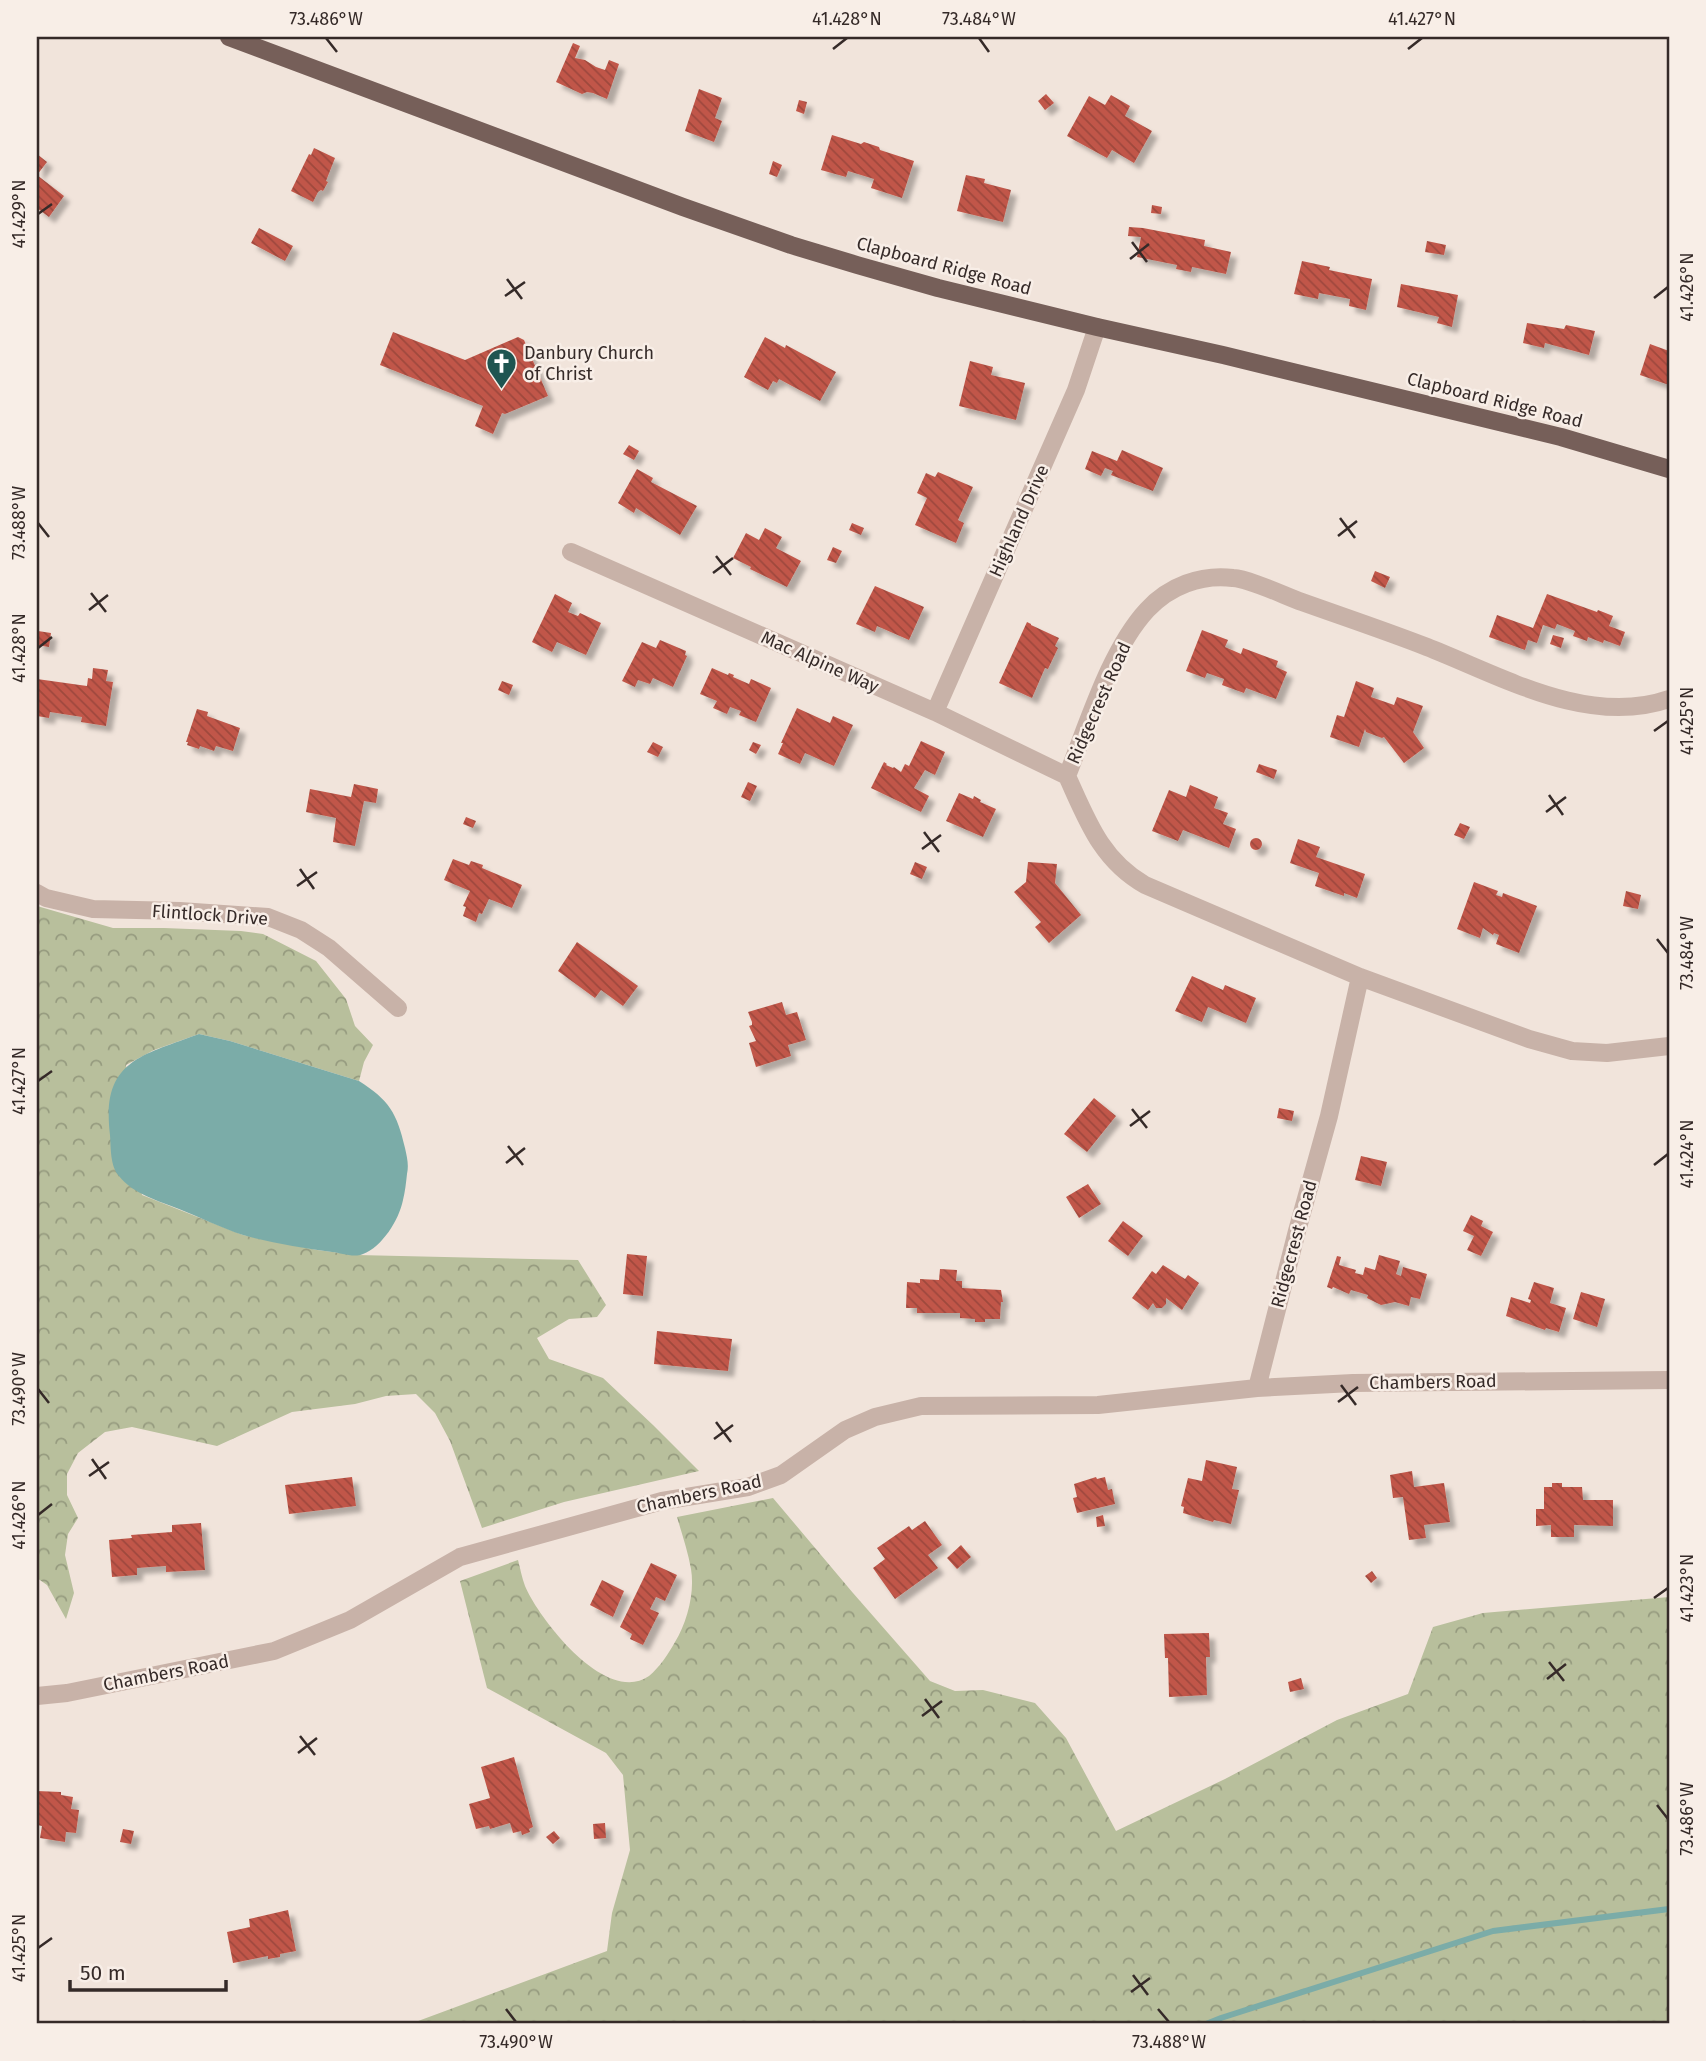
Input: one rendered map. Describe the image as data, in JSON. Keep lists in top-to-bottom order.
{
  "streets": {
    "main road": ["Clapboard Ridge Road"],
    "street": [
      "Highland Drive",
      "Mac Alpine Way",
      "Ridgecrest Road",
      "Flintlock Drive",
      "Chambers Road"
    ]
  },
  "crossings": [
    ["Clapboard Ridge Road", "Highland Drive"],
    ["Highland Drive", "Mac Alpine Way"],
    ["Mac Alpine Way", "Ridgecrest Road"],
    ["Ridgecrest Road", "Chambers Road"]
  ],
  "places": {
    "church": ["Danbury Church of Christ"]
  },
  "scale_bar": "50 m",
  "coordinates": [
    "73.486°W",
    "41.428°N",
    "73.484°W",
    "41.427°N",
    "41.429°N",
    "41.426°N",
    "73.488°W",
    "41.425°N",
    "41.424°N",
    "73.490°W",
    "41.423°N"
  ]
}
